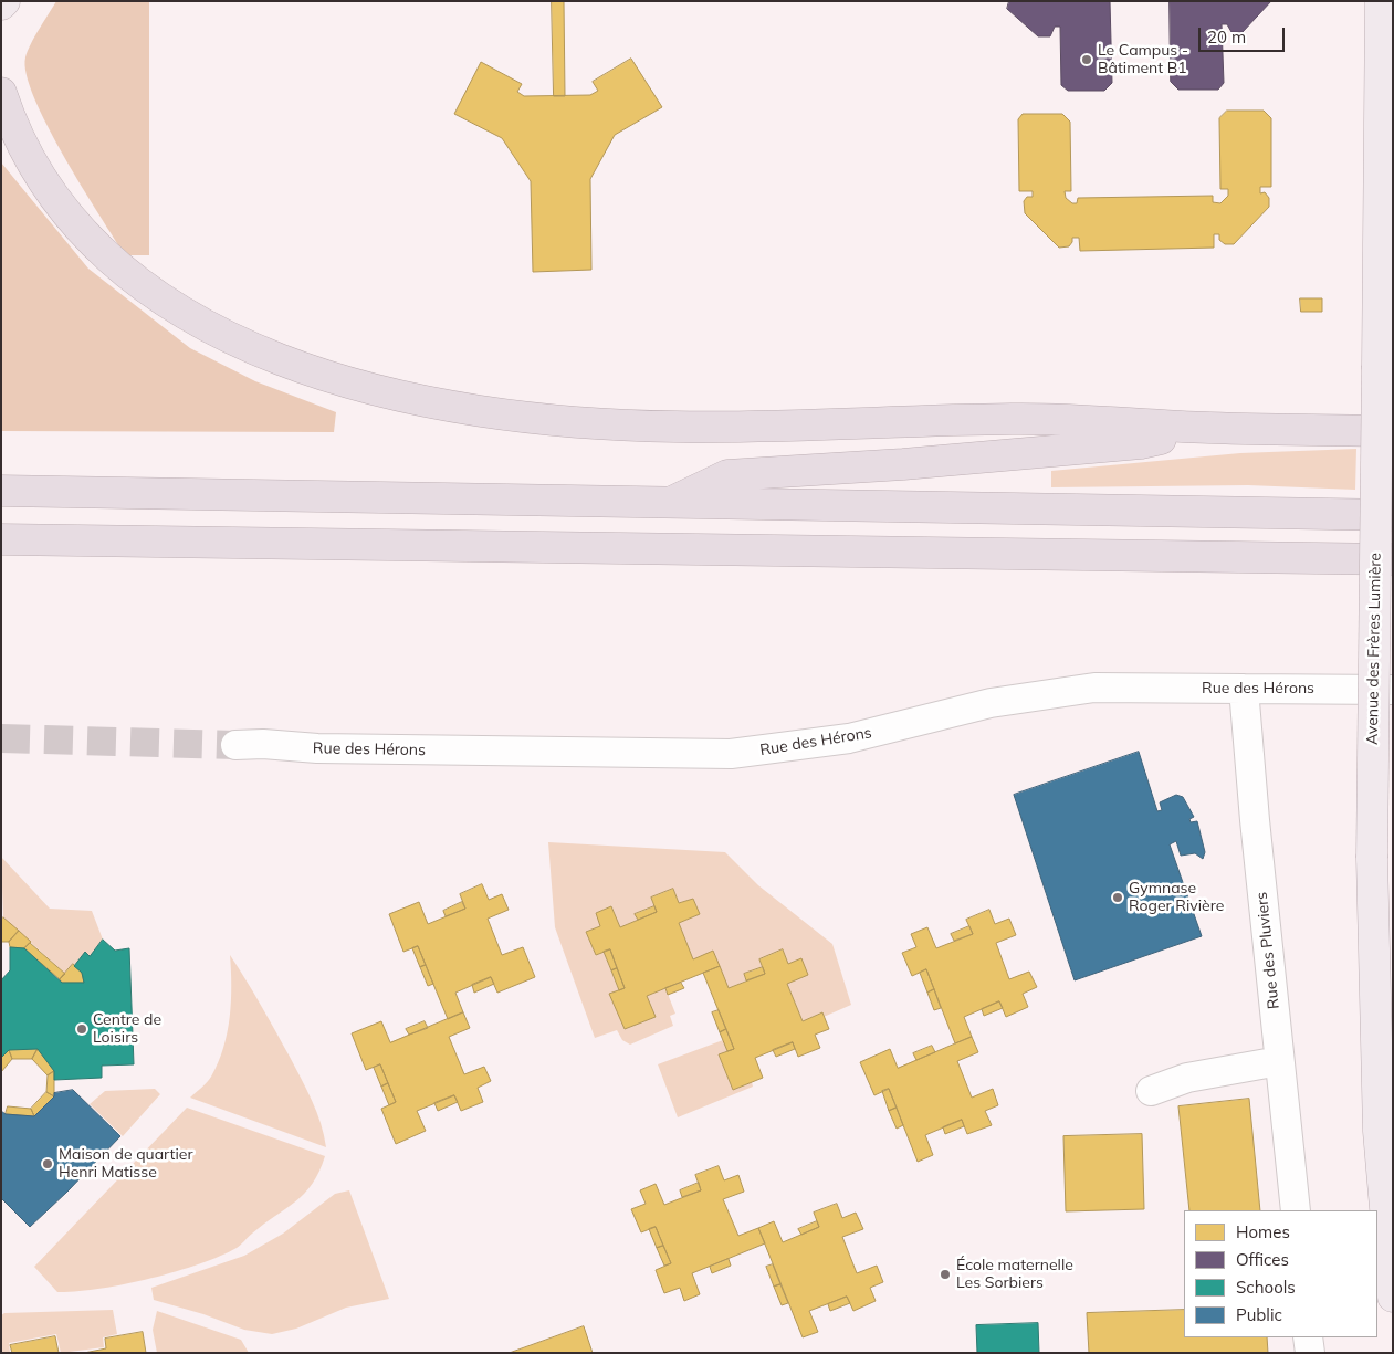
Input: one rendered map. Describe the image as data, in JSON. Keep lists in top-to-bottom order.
{
  "streets": {
    "main road": ["Avenue des Frères Lumière"],
    "street": ["Rue des Hérons", "Rue des Pluviers"]
  },
  "crossings": [
    ["Rue des Hérons", "Rue des Pluviers"]
  ],
  "places": [
    "Le Campus - Bâtiment B1",
    "Gymnase Roger Rivière",
    "Centre de Loisirs",
    "Maison de quartier Henri Matisse",
    "École maternelle Les Sorbiers"
  ],
  "legend": [
    "Homes",
    "Offices",
    "Schools",
    "Public"
  ],
  "scale_bar": "20 m"
}
